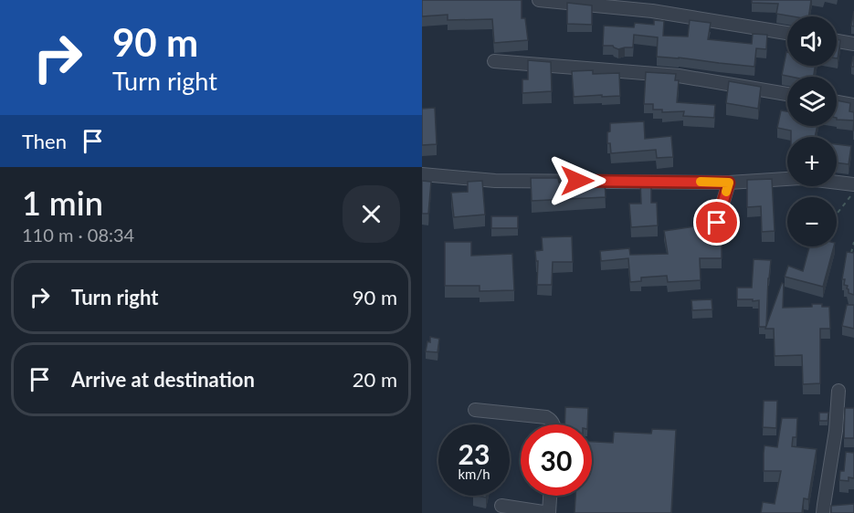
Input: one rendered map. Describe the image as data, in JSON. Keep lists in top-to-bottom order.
{
  "page": {
    "turn": ["90 m", "Turn right"],
    "map_buttons": ["+", "−"],
    "then": "Then",
    "heading": ["1 min", "110 m · 08:34"],
    "list": [
      {
        "name": "Turn right",
        "value": "90 m"
      },
      {
        "name": "Arrive at destination",
        "value": "20 m"
      }
    ],
    "speed": "23 km/h",
    "limit": "30"
  }
}
